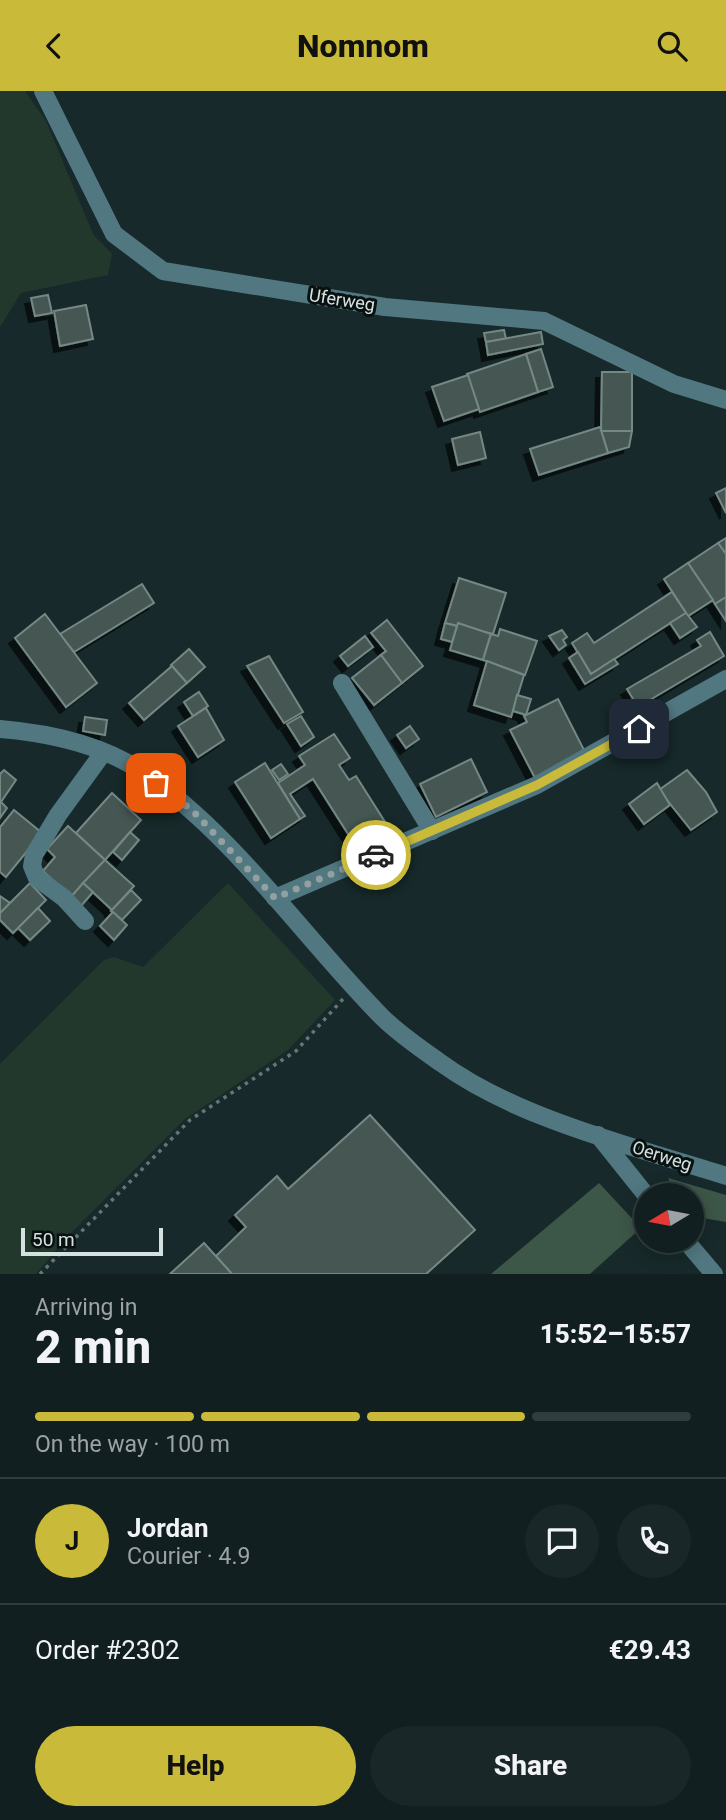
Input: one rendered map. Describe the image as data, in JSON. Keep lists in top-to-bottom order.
{
  "streets": {
    "street": ["Uferweg", "Oerweg"]
  },
  "scale_bar": "50 m",
  "north": "left",
  "page": {
    "header": "Nomnom",
    "scale": "50 m",
    "heading": ["2 min", "Arriving in", "15:52–15:57"],
    "panel": [
      "Jordan",
      "Courier · 4.9",
      "Order #2302",
      "€29.43"
    ],
    "bar": "On the way · 100 m",
    "round": "J",
    "buttons": ["Help", "Share"]
  }
}
